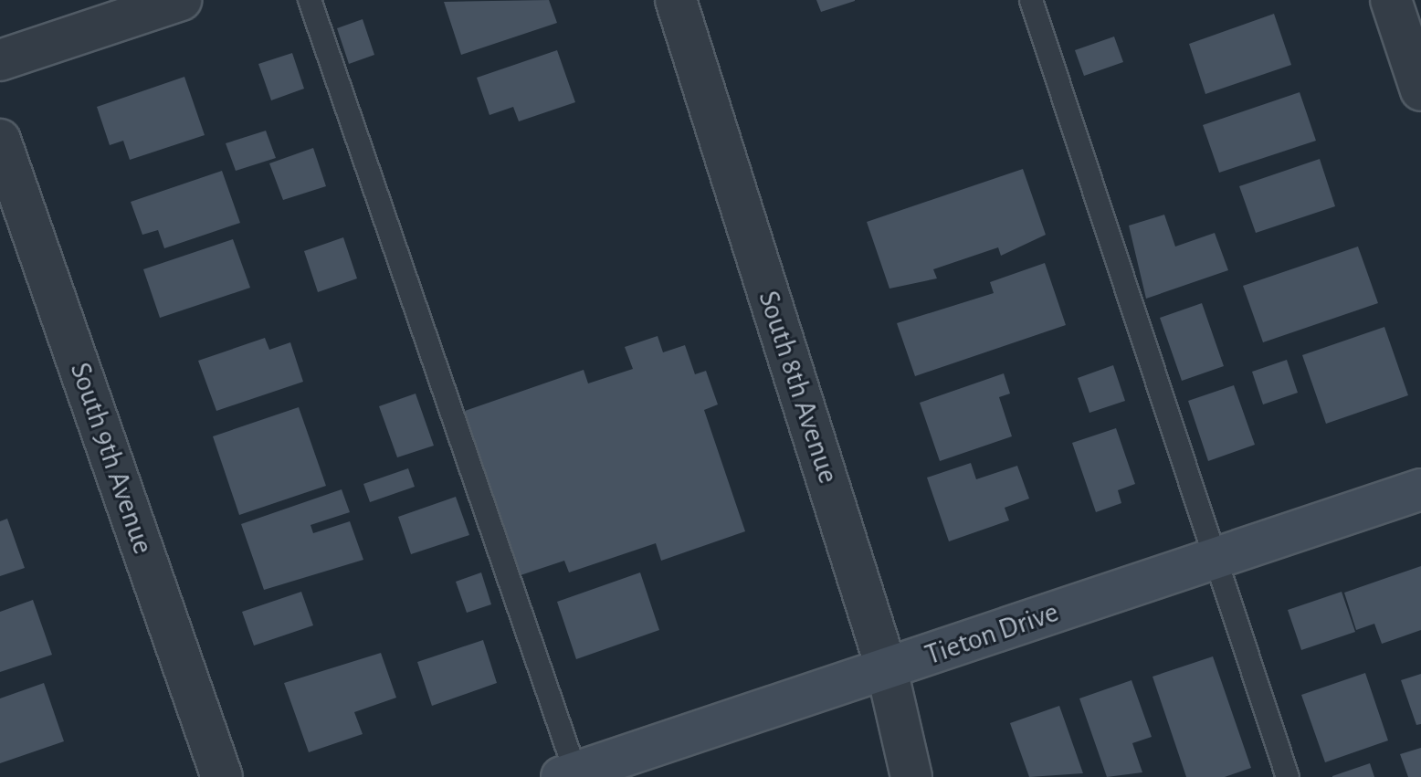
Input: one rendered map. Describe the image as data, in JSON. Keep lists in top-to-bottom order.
{
  "streets": {
    "main road": ["Tieton Drive"],
    "street": ["South 8th Avenue", "South 9th Avenue"]
  },
  "crossings": [
    ["South 8th Avenue", "Tieton Drive"]
  ]
}
